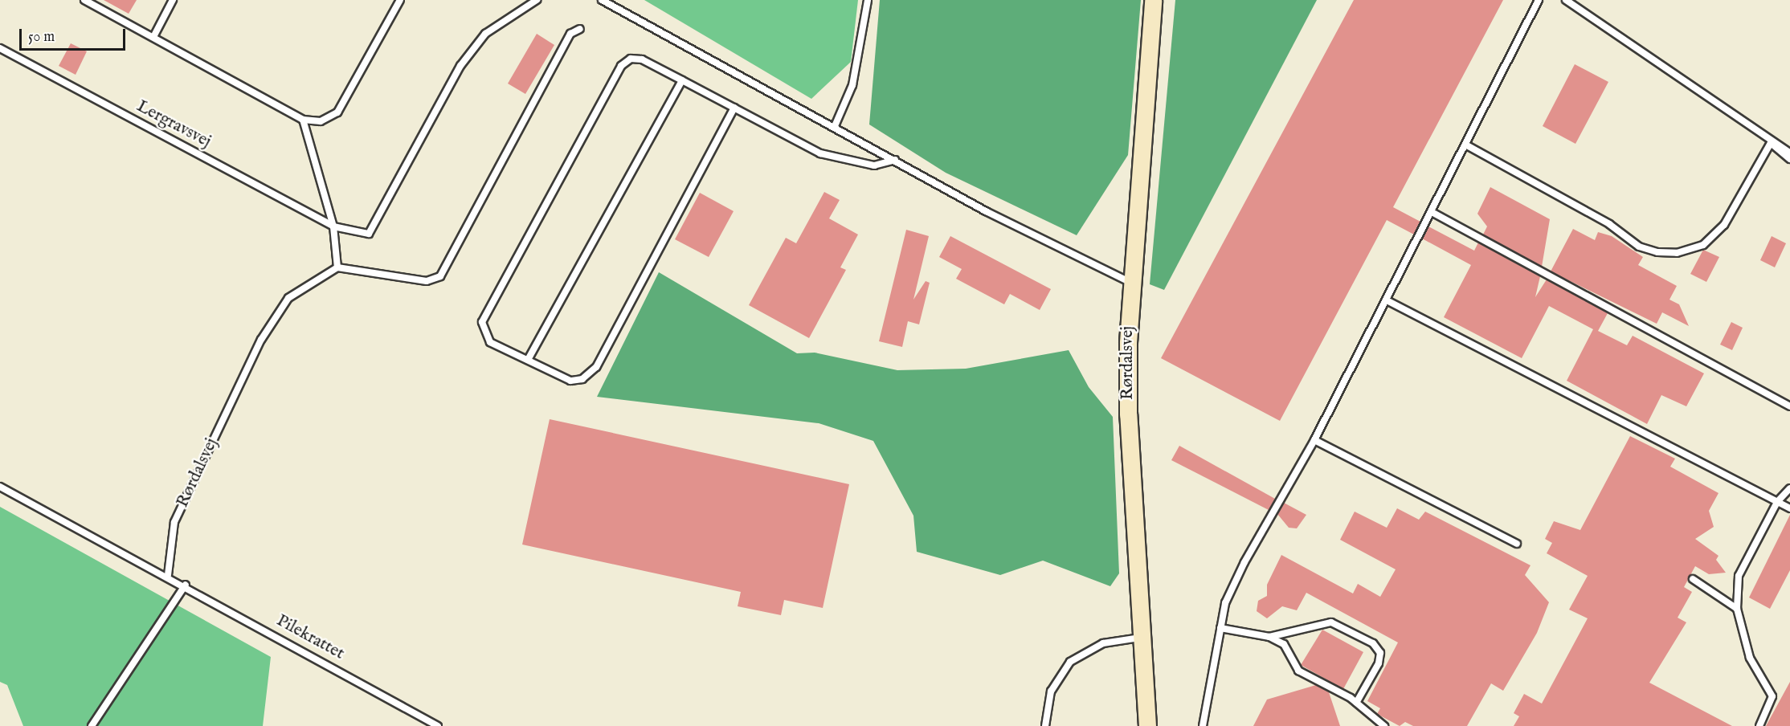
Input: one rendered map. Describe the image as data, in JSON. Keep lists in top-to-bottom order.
{
  "streets": {
    "street": ["Rørdalsvej"],
    "lane": ["Lergravsvej", "Pilekrattet"]
  },
  "crossings": [
    ["Rørdalsvej", "Pilekrattet"]
  ],
  "scale_bar": "50 m"
}
